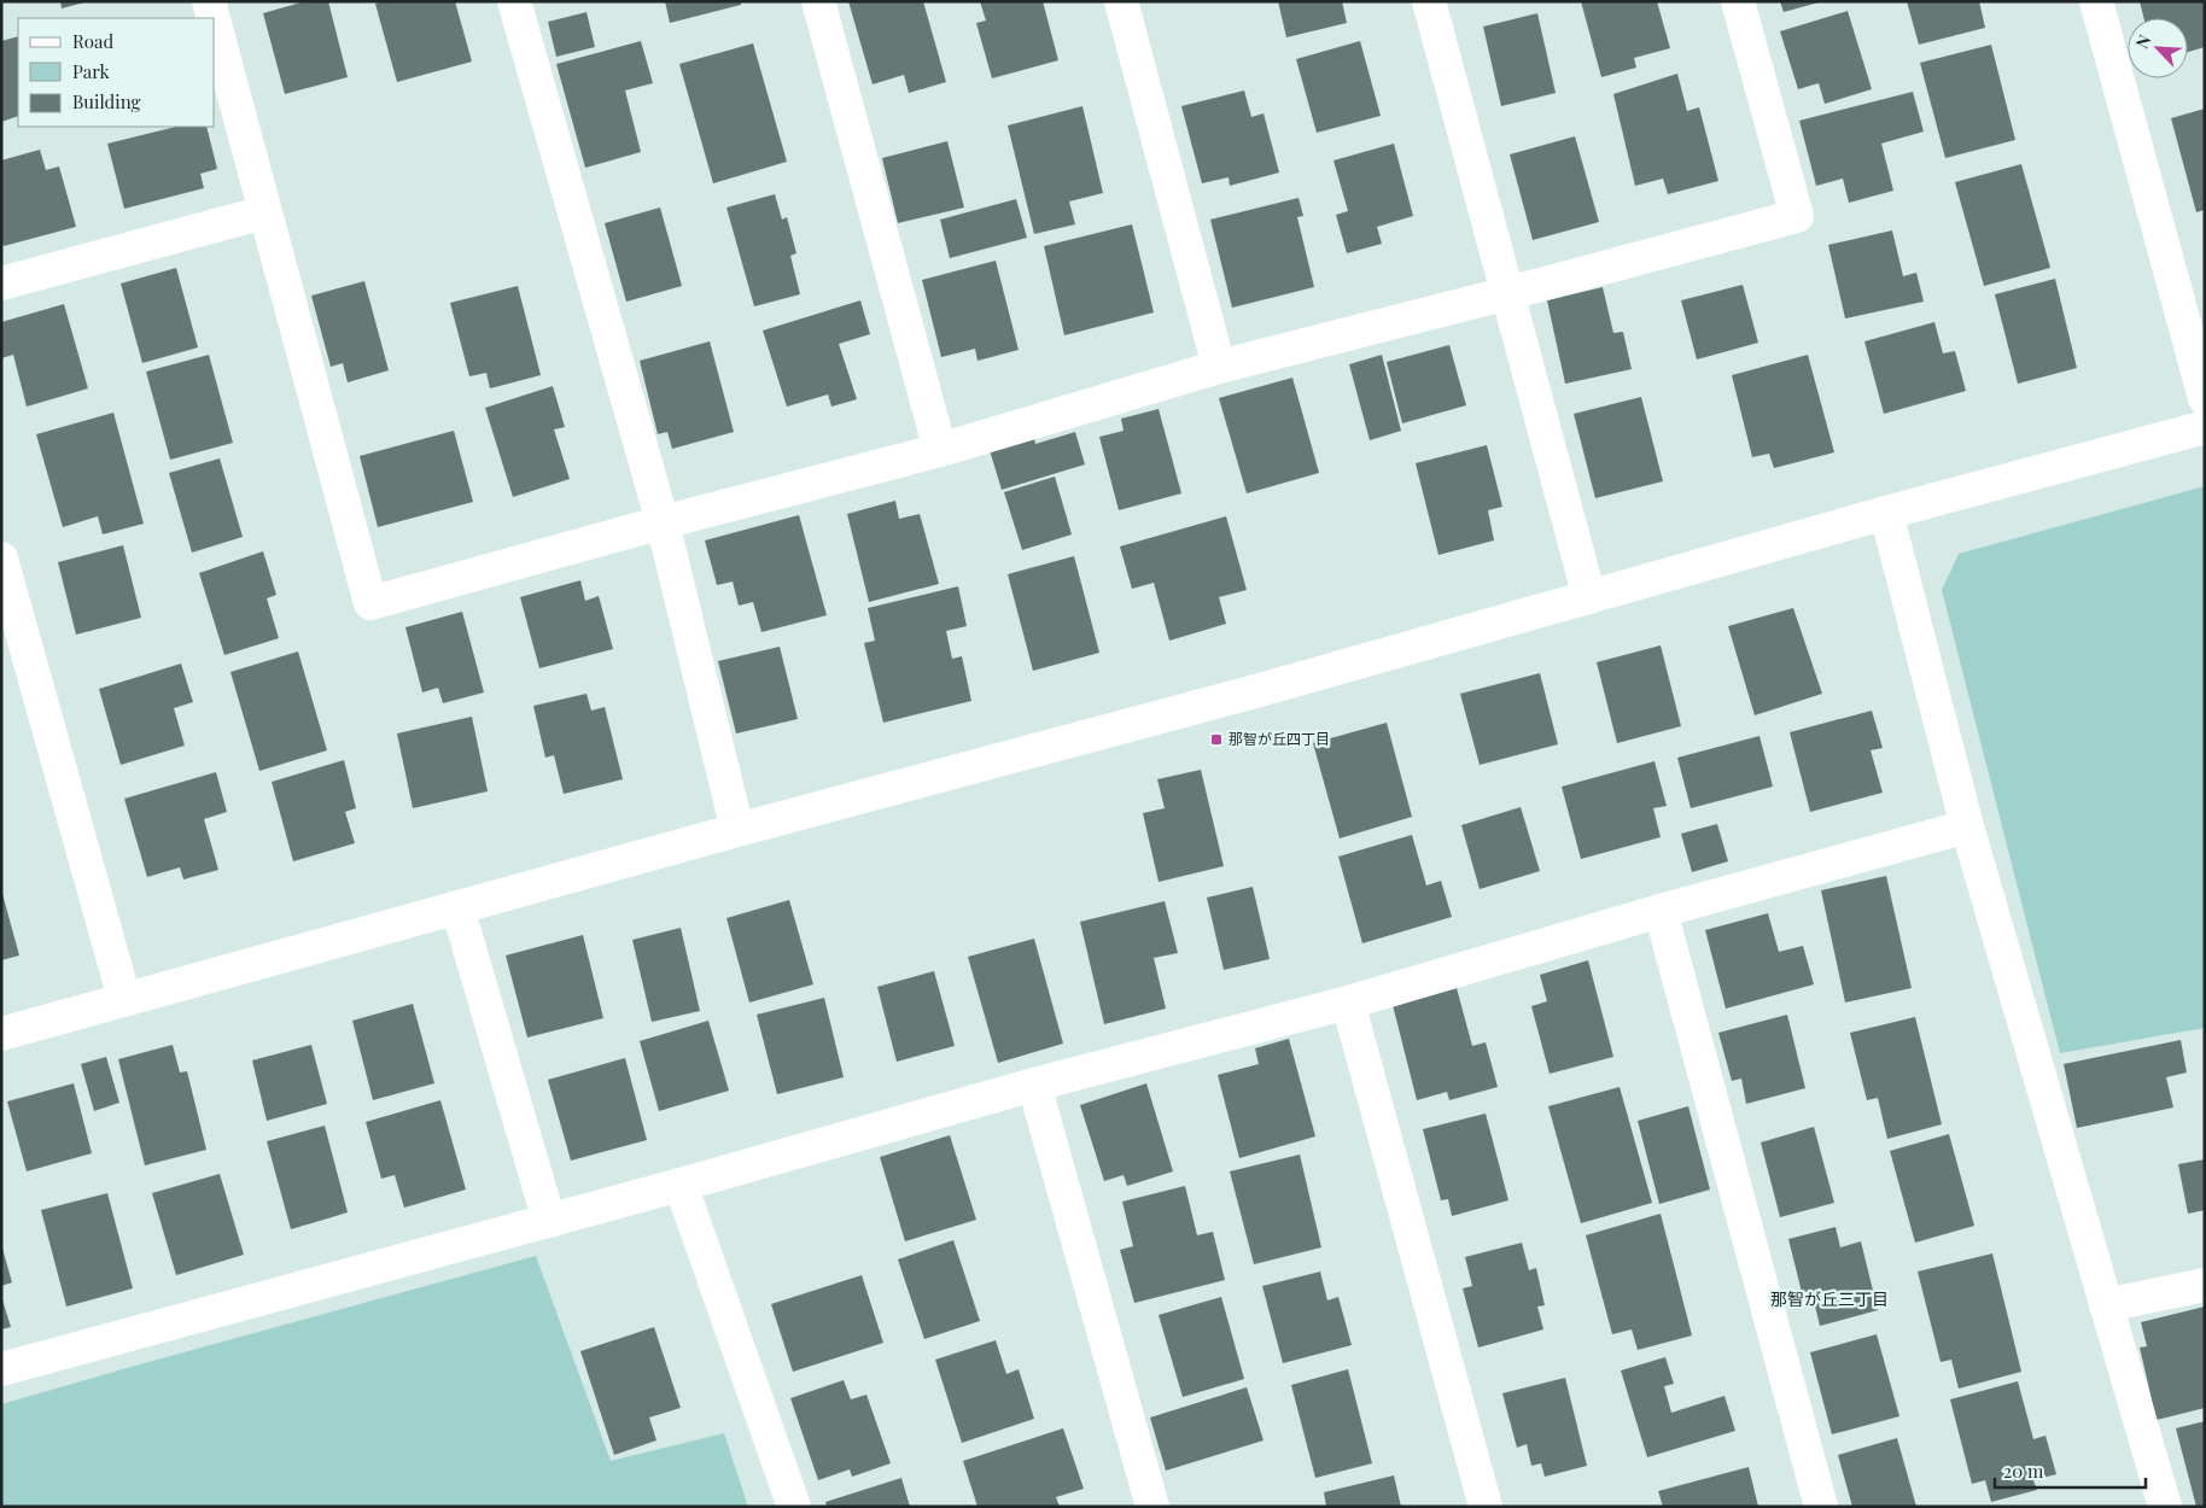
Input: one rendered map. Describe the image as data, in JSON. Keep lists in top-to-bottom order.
{
  "districts": ["那智が丘三丁目"],
  "places": {
    "transit": ["那智が丘四丁目"]
  },
  "legend": ["Road", "Park", "Building"],
  "scale_bar": "20 m",
  "north": "top left"
}
